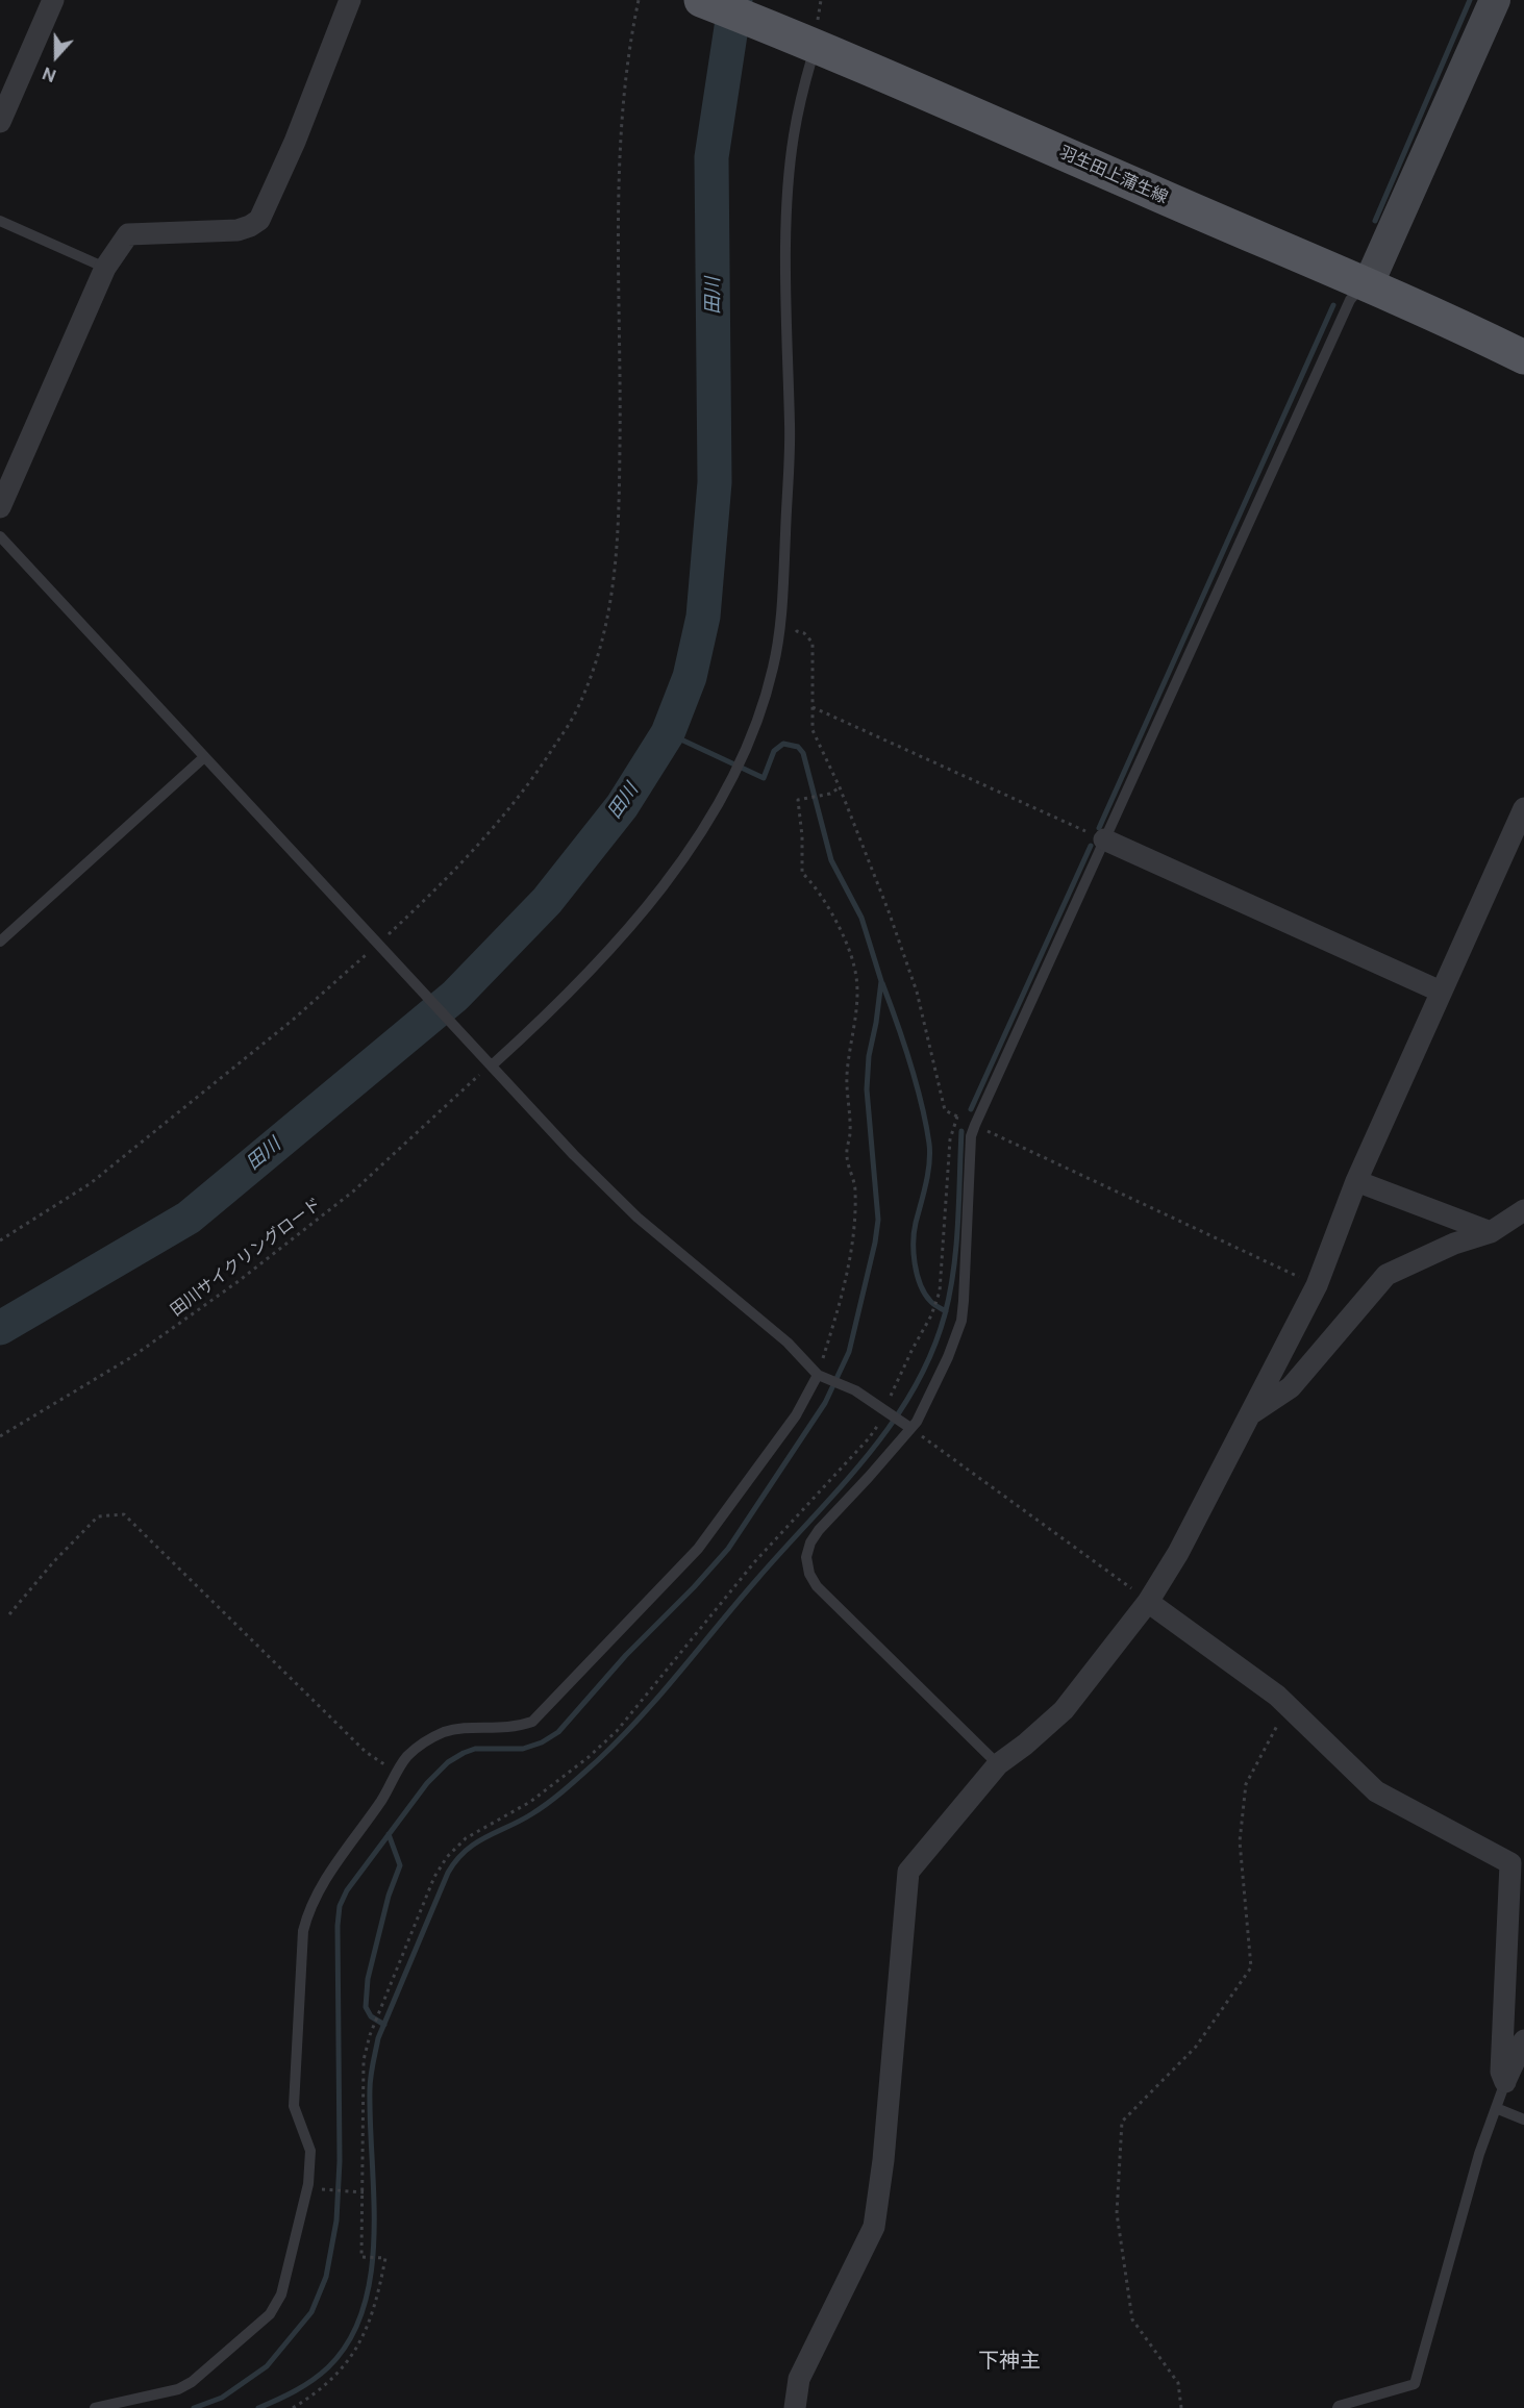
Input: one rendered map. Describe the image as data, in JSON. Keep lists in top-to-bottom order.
{
  "streets": {
    "main road": ["羽生田上蒲生線"],
    "path": ["田川サイクリングロード"]
  },
  "districts": ["下神主"],
  "water": ["田川"],
  "north": "bottom"
}
